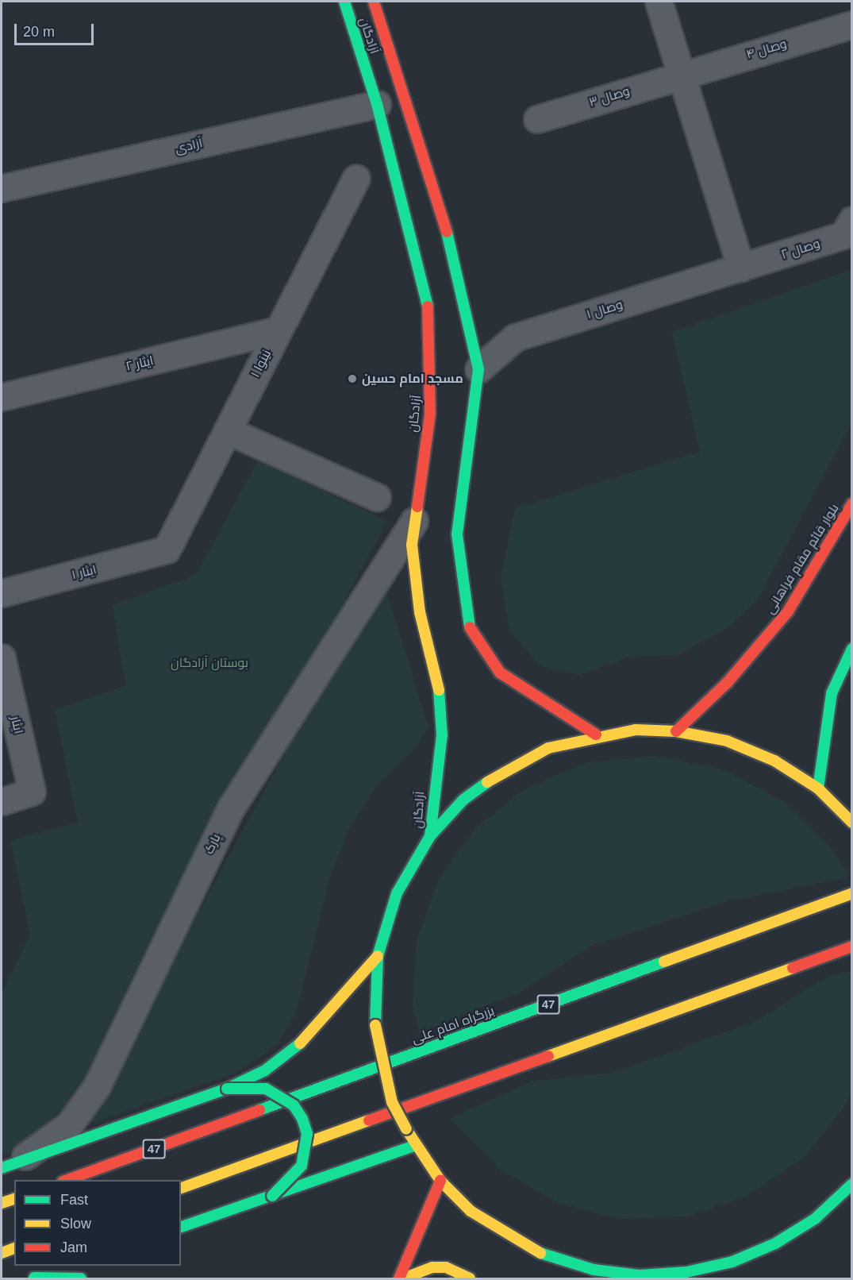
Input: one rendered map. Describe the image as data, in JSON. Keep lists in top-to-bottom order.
{
  "streets": {
    "main road": [
      "آزادگان",
      "بلوار قائم مقام فراهانی",
      "47",
      "بزرگراه امام علی"
    ],
    "street": [
      "وصال ۴",
      "وصال ۳",
      "آزادی",
      "وصال ۲",
      "وصال ۱",
      "ایثار ۲",
      "نینوا ۱",
      "ایثار ۱",
      "ایثار",
      "پارک"
    ]
  },
  "crossings": [
    ["آزادگان", "آزادی"],
    ["آزادگان", "وصال ۱"],
    ["آزادگان", "پارک"],
    ["وصال ۴", "وصال ۳"],
    ["وصال ۲", "وصال ۱"],
    ["ایثار ۲", "نینوا ۱"],
    ["نینوا ۱", "ایثار ۱"]
  ],
  "parks": ["بوستان آزادگان"],
  "places": ["مسجد امام حسین"],
  "legend": ["Fast", "Slow", "Jam"],
  "scale_bar": "20 m"
}
